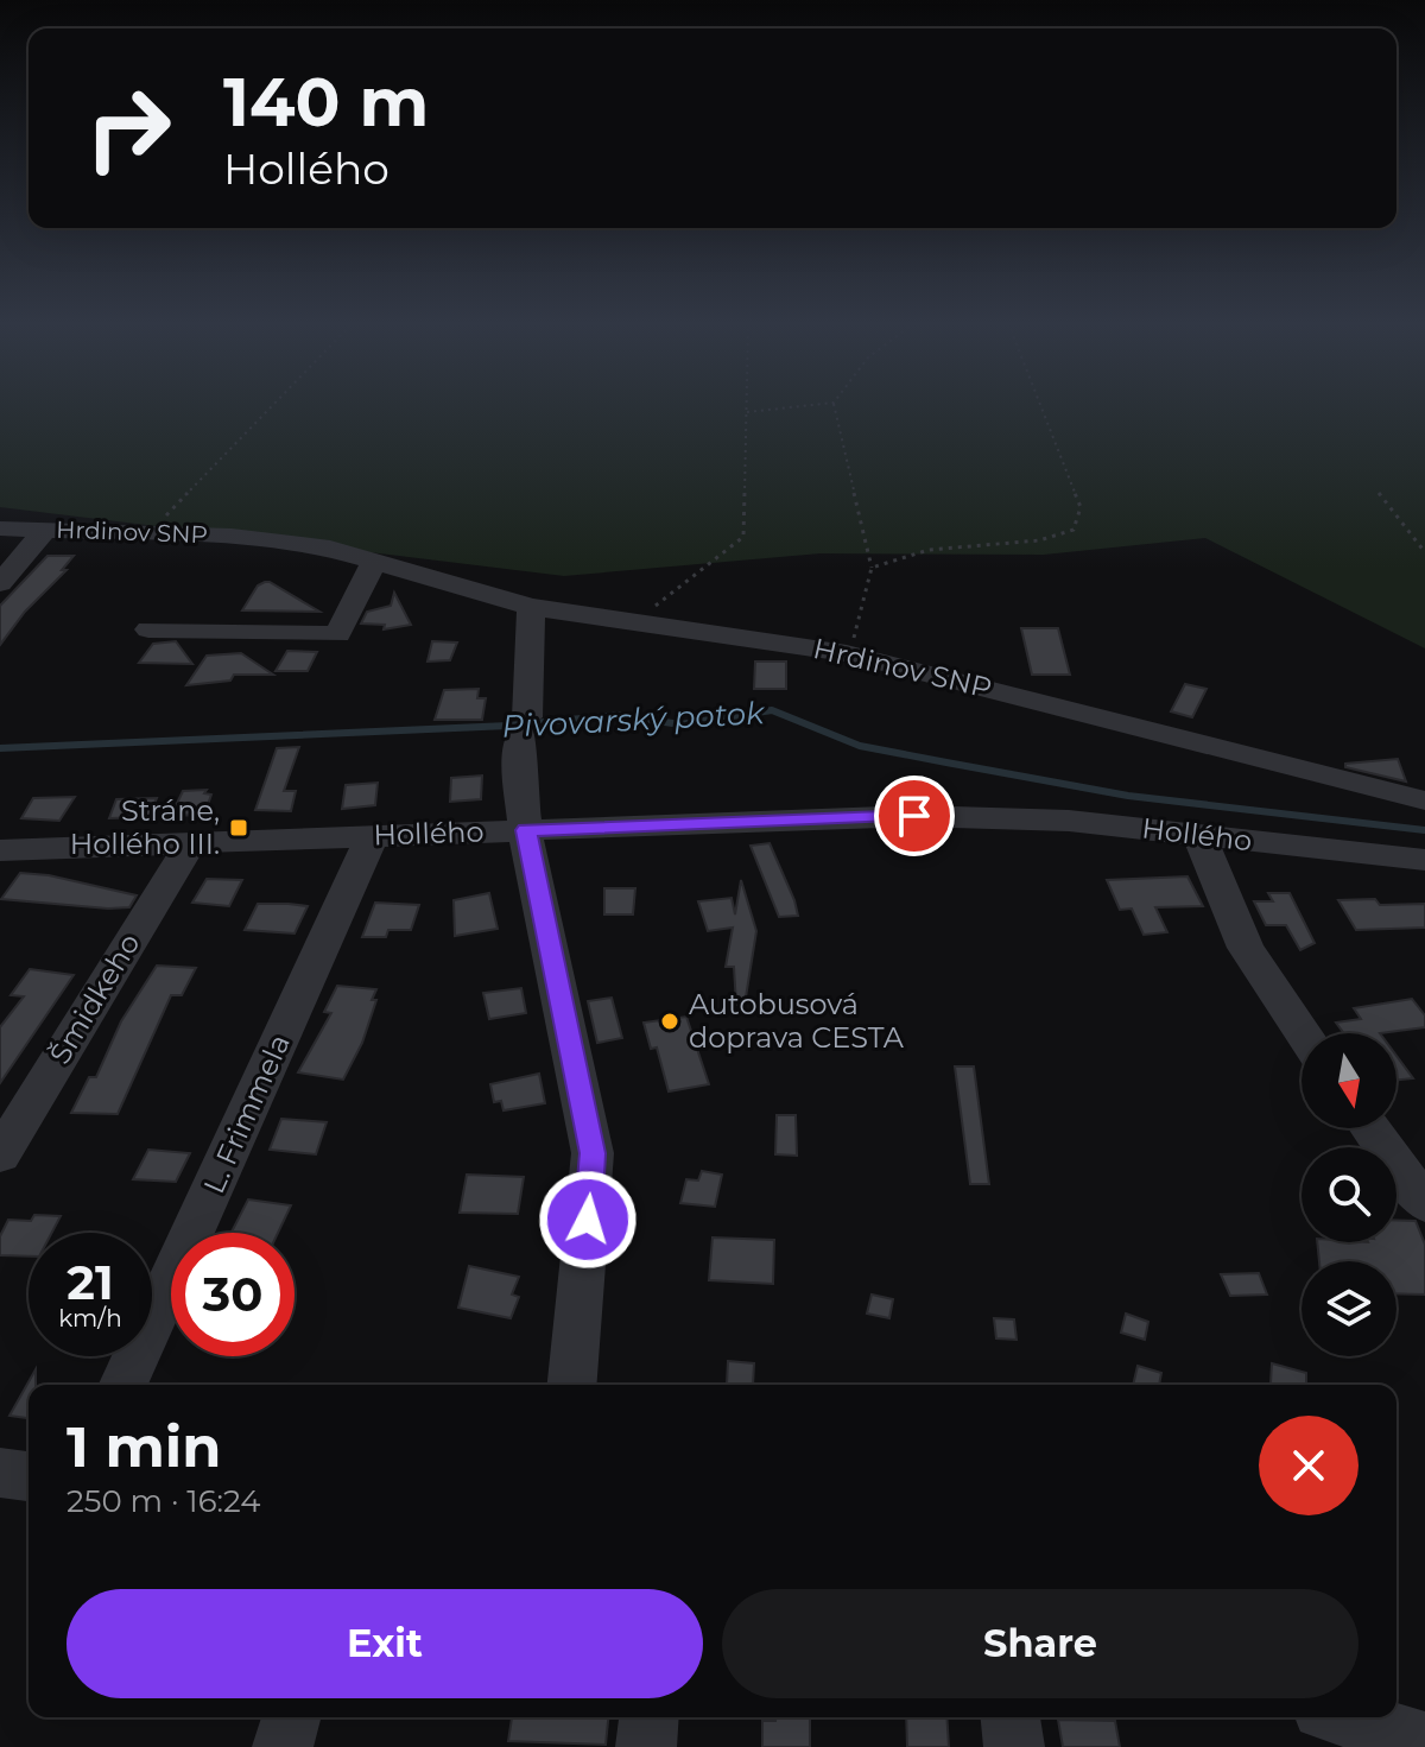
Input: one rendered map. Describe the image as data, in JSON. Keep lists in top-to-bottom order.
{
  "streets": {
    "street": [
      "Hrdinov SNP",
      "Hollého",
      "Šmidkeho",
      "L. Frimmela"
    ]
  },
  "crossings": [
    ["Hollého", "Šmidkeho"],
    ["Hollého", "L. Frimmela"]
  ],
  "water": ["Pivovarský potok"],
  "places": {
    "transit": ["Stráne, Hollého III."],
    "other": ["Autobusová doprava CESTA"]
  },
  "north": "bottom",
  "page": {
    "turn": ["140 m", "Hollého"],
    "speed": "21 km/h",
    "limit": "30",
    "heading": ["1 min", "250 m · 16:24"],
    "buttons": ["Exit", "Share"]
  }
}
